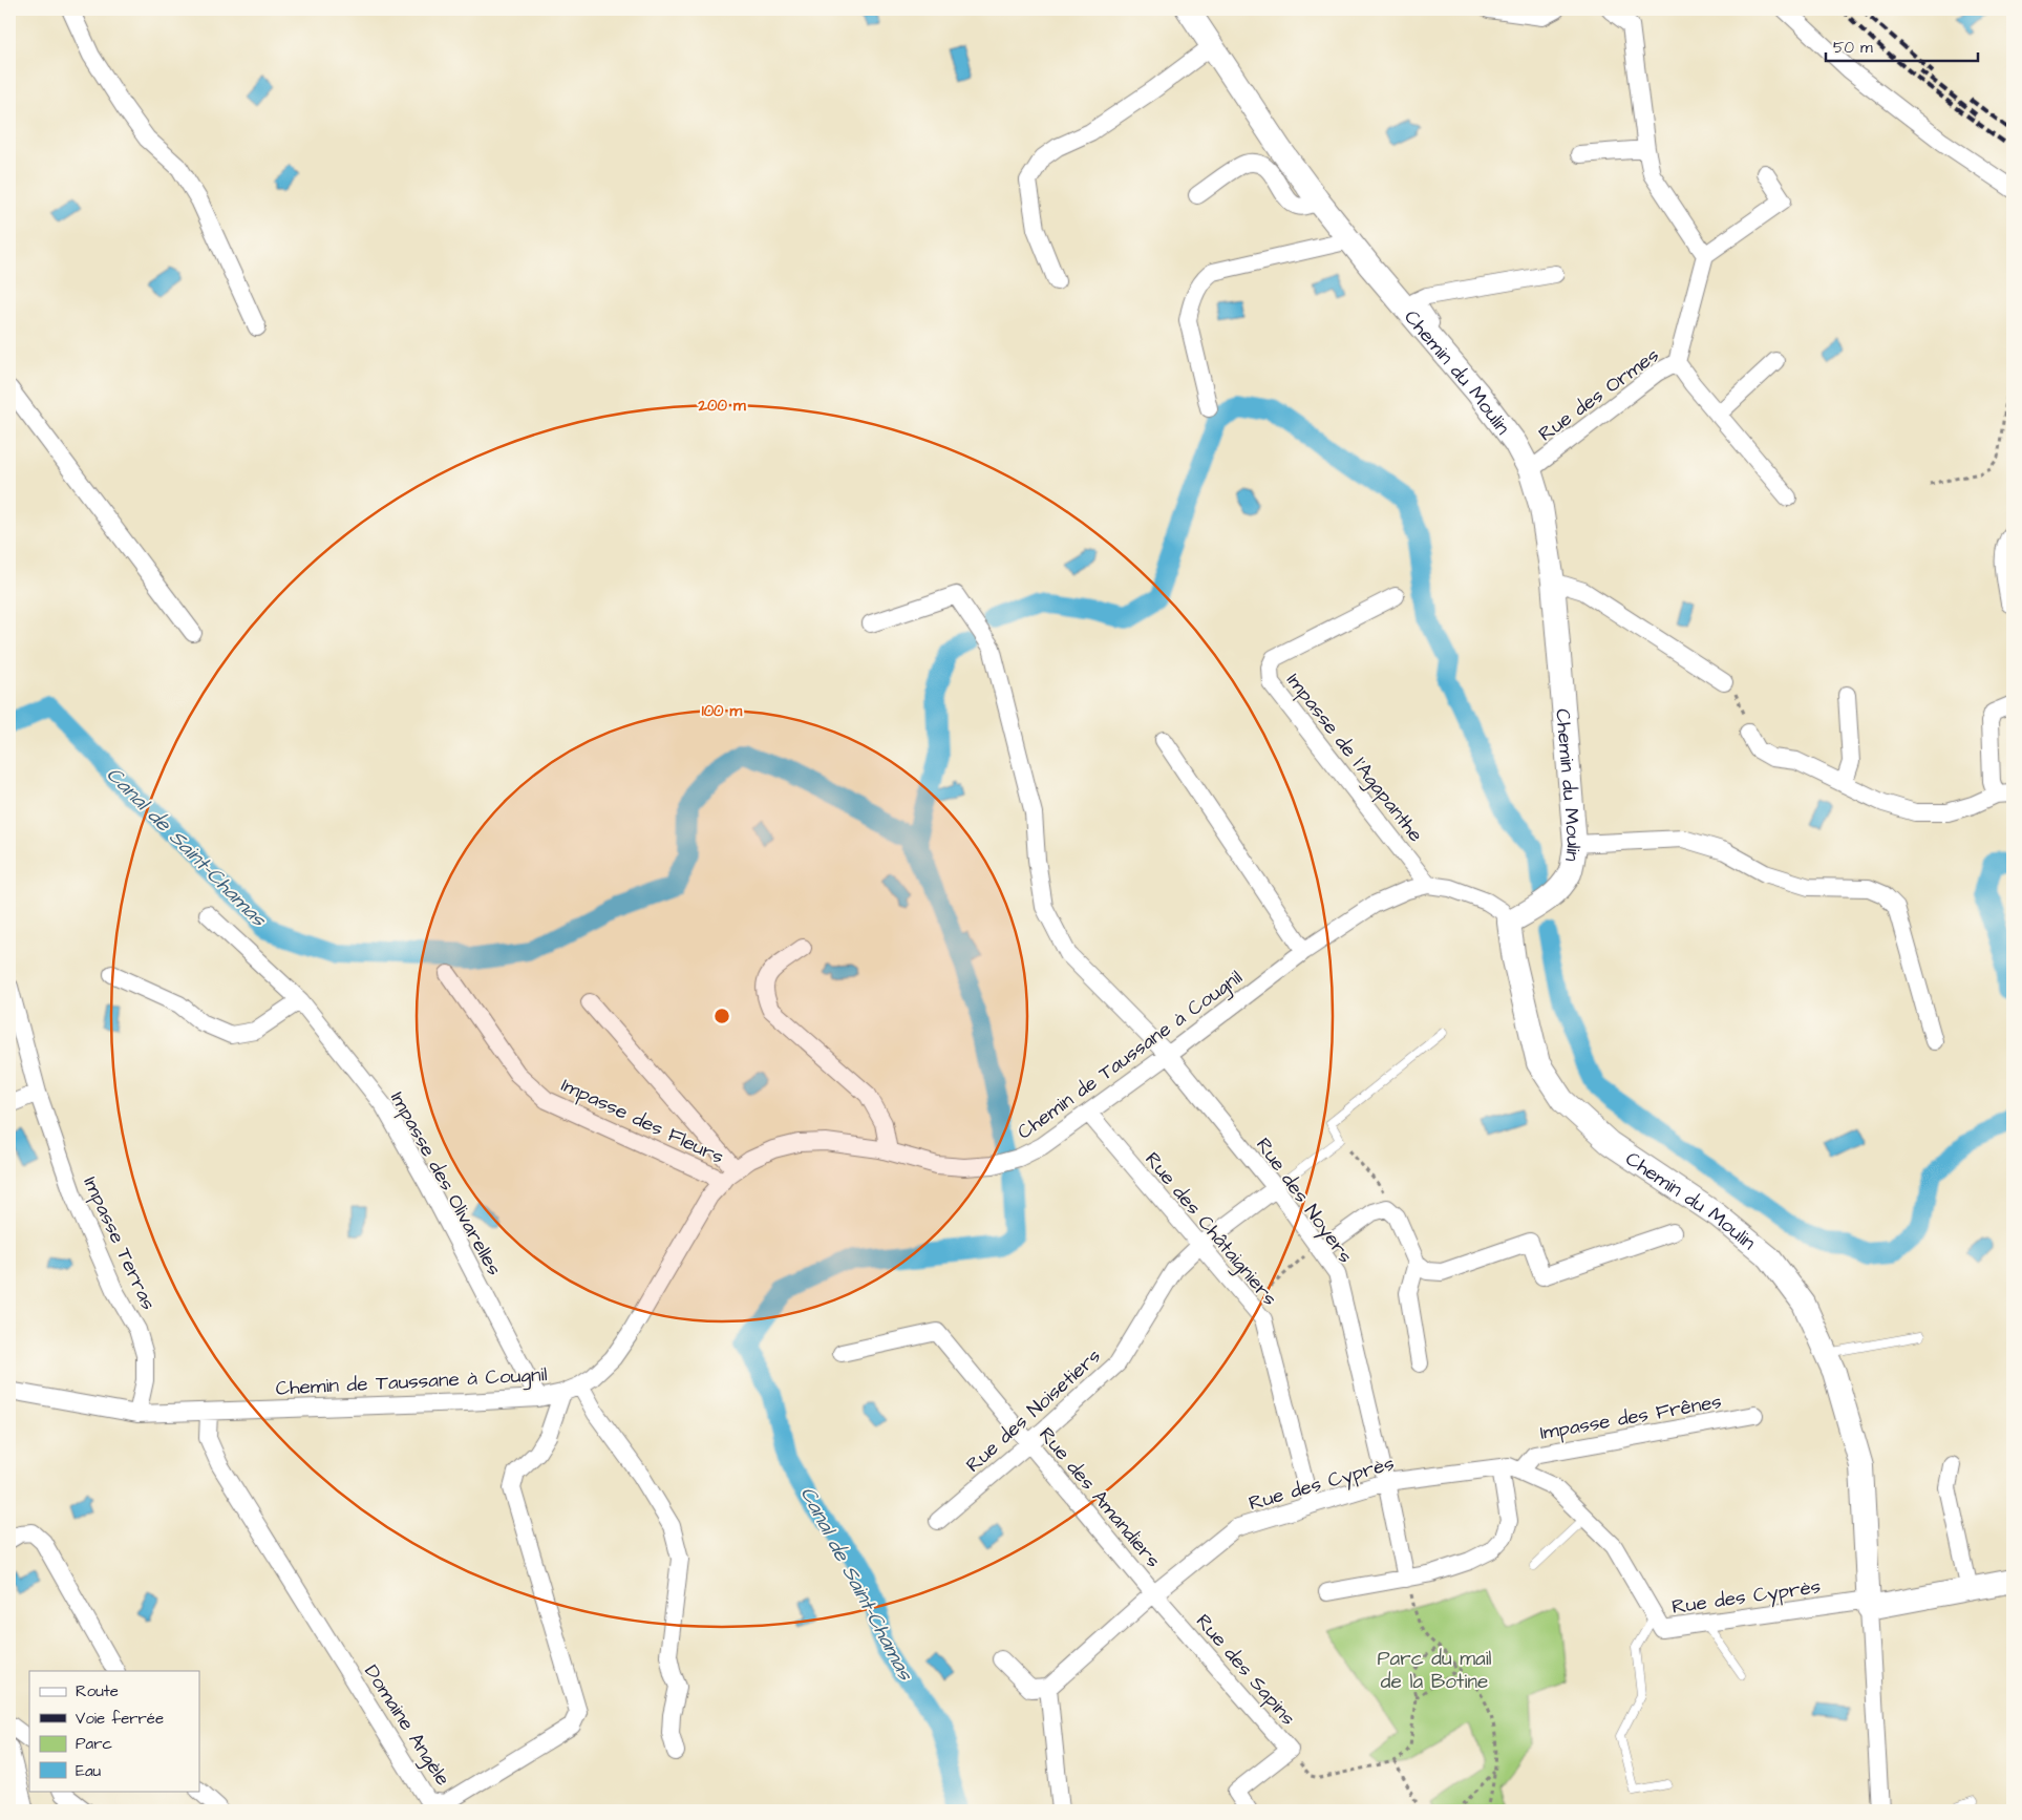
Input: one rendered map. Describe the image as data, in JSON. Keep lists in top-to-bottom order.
{
  "streets": {
    "street": [
      "Chemin du Moulin",
      "Rue des Ormes",
      "Impasse de l'Agapanthe",
      "Chemin de Taussane à Cougnil",
      "Impasse des Fleurs",
      "Impasse des Olivarelles",
      "Rue des Noyers",
      "Rue des Châtaigniers",
      "Impasse Terras",
      "Rue des Noisetiers",
      "Impasse des Frênes",
      "Rue des Cyprès",
      "Rue des Amandiers",
      "Rue des Sapins",
      "Domaine Angèle"
    ]
  },
  "crossings": [
    ["Chemin du Moulin", "Rue des Ormes"],
    ["Chemin du Moulin", "Chemin de Taussane à Cougnil"],
    ["Chemin du Moulin", "Rue des Cyprès"],
    ["Impasse de l'Agapanthe", "Chemin de Taussane à Cougnil"],
    ["Chemin de Taussane à Cougnil", "Impasse des Fleurs"],
    ["Chemin de Taussane à Cougnil", "Impasse des Olivarelles"],
    ["Chemin de Taussane à Cougnil", "Rue des Noyers"],
    ["Chemin de Taussane à Cougnil", "Rue des Châtaigniers"],
    ["Chemin de Taussane à Cougnil", "Impasse Terras"],
    ["Chemin de Taussane à Cougnil", "Domaine Angèle"],
    ["Rue des Noyers", "Rue des Noisetiers"],
    ["Rue des Noyers", "Rue des Cyprès"],
    ["Rue des Châtaigniers", "Rue des Noisetiers"],
    ["Rue des Châtaigniers", "Rue des Cyprès"],
    ["Rue des Noisetiers", "Rue des Amandiers"],
    ["Impasse des Frênes", "Rue des Cyprès"],
    ["Rue des Cyprès", "Rue des Amandiers"],
    ["Rue des Cyprès", "Rue des Sapins"],
    ["Rue des Amandiers", "Rue des Sapins"]
  ],
  "water": ["Canal de Saint-Chamas"],
  "parks": ["Parc du mail de la Botine"],
  "legend": [
    "Route",
    "Voie ferrée",
    "Parc",
    "Eau"
  ],
  "scale_bar": "50 m",
  "rings": ["200 m", "100 m"]
}
